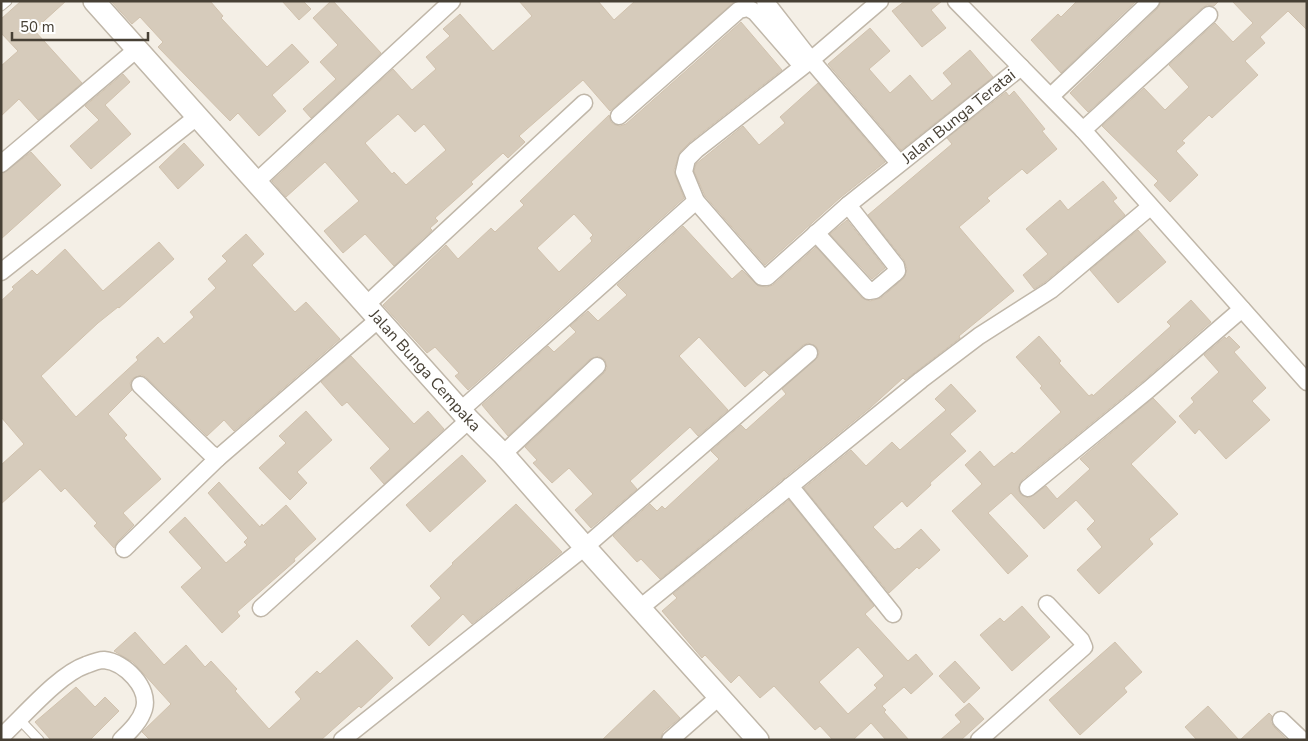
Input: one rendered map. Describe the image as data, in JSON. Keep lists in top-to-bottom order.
{
  "streets": {
    "street": ["Jalan Bunga Teratai", "Jalan Bunga Cempaka"]
  },
  "scale_bar": "50 m"
}
